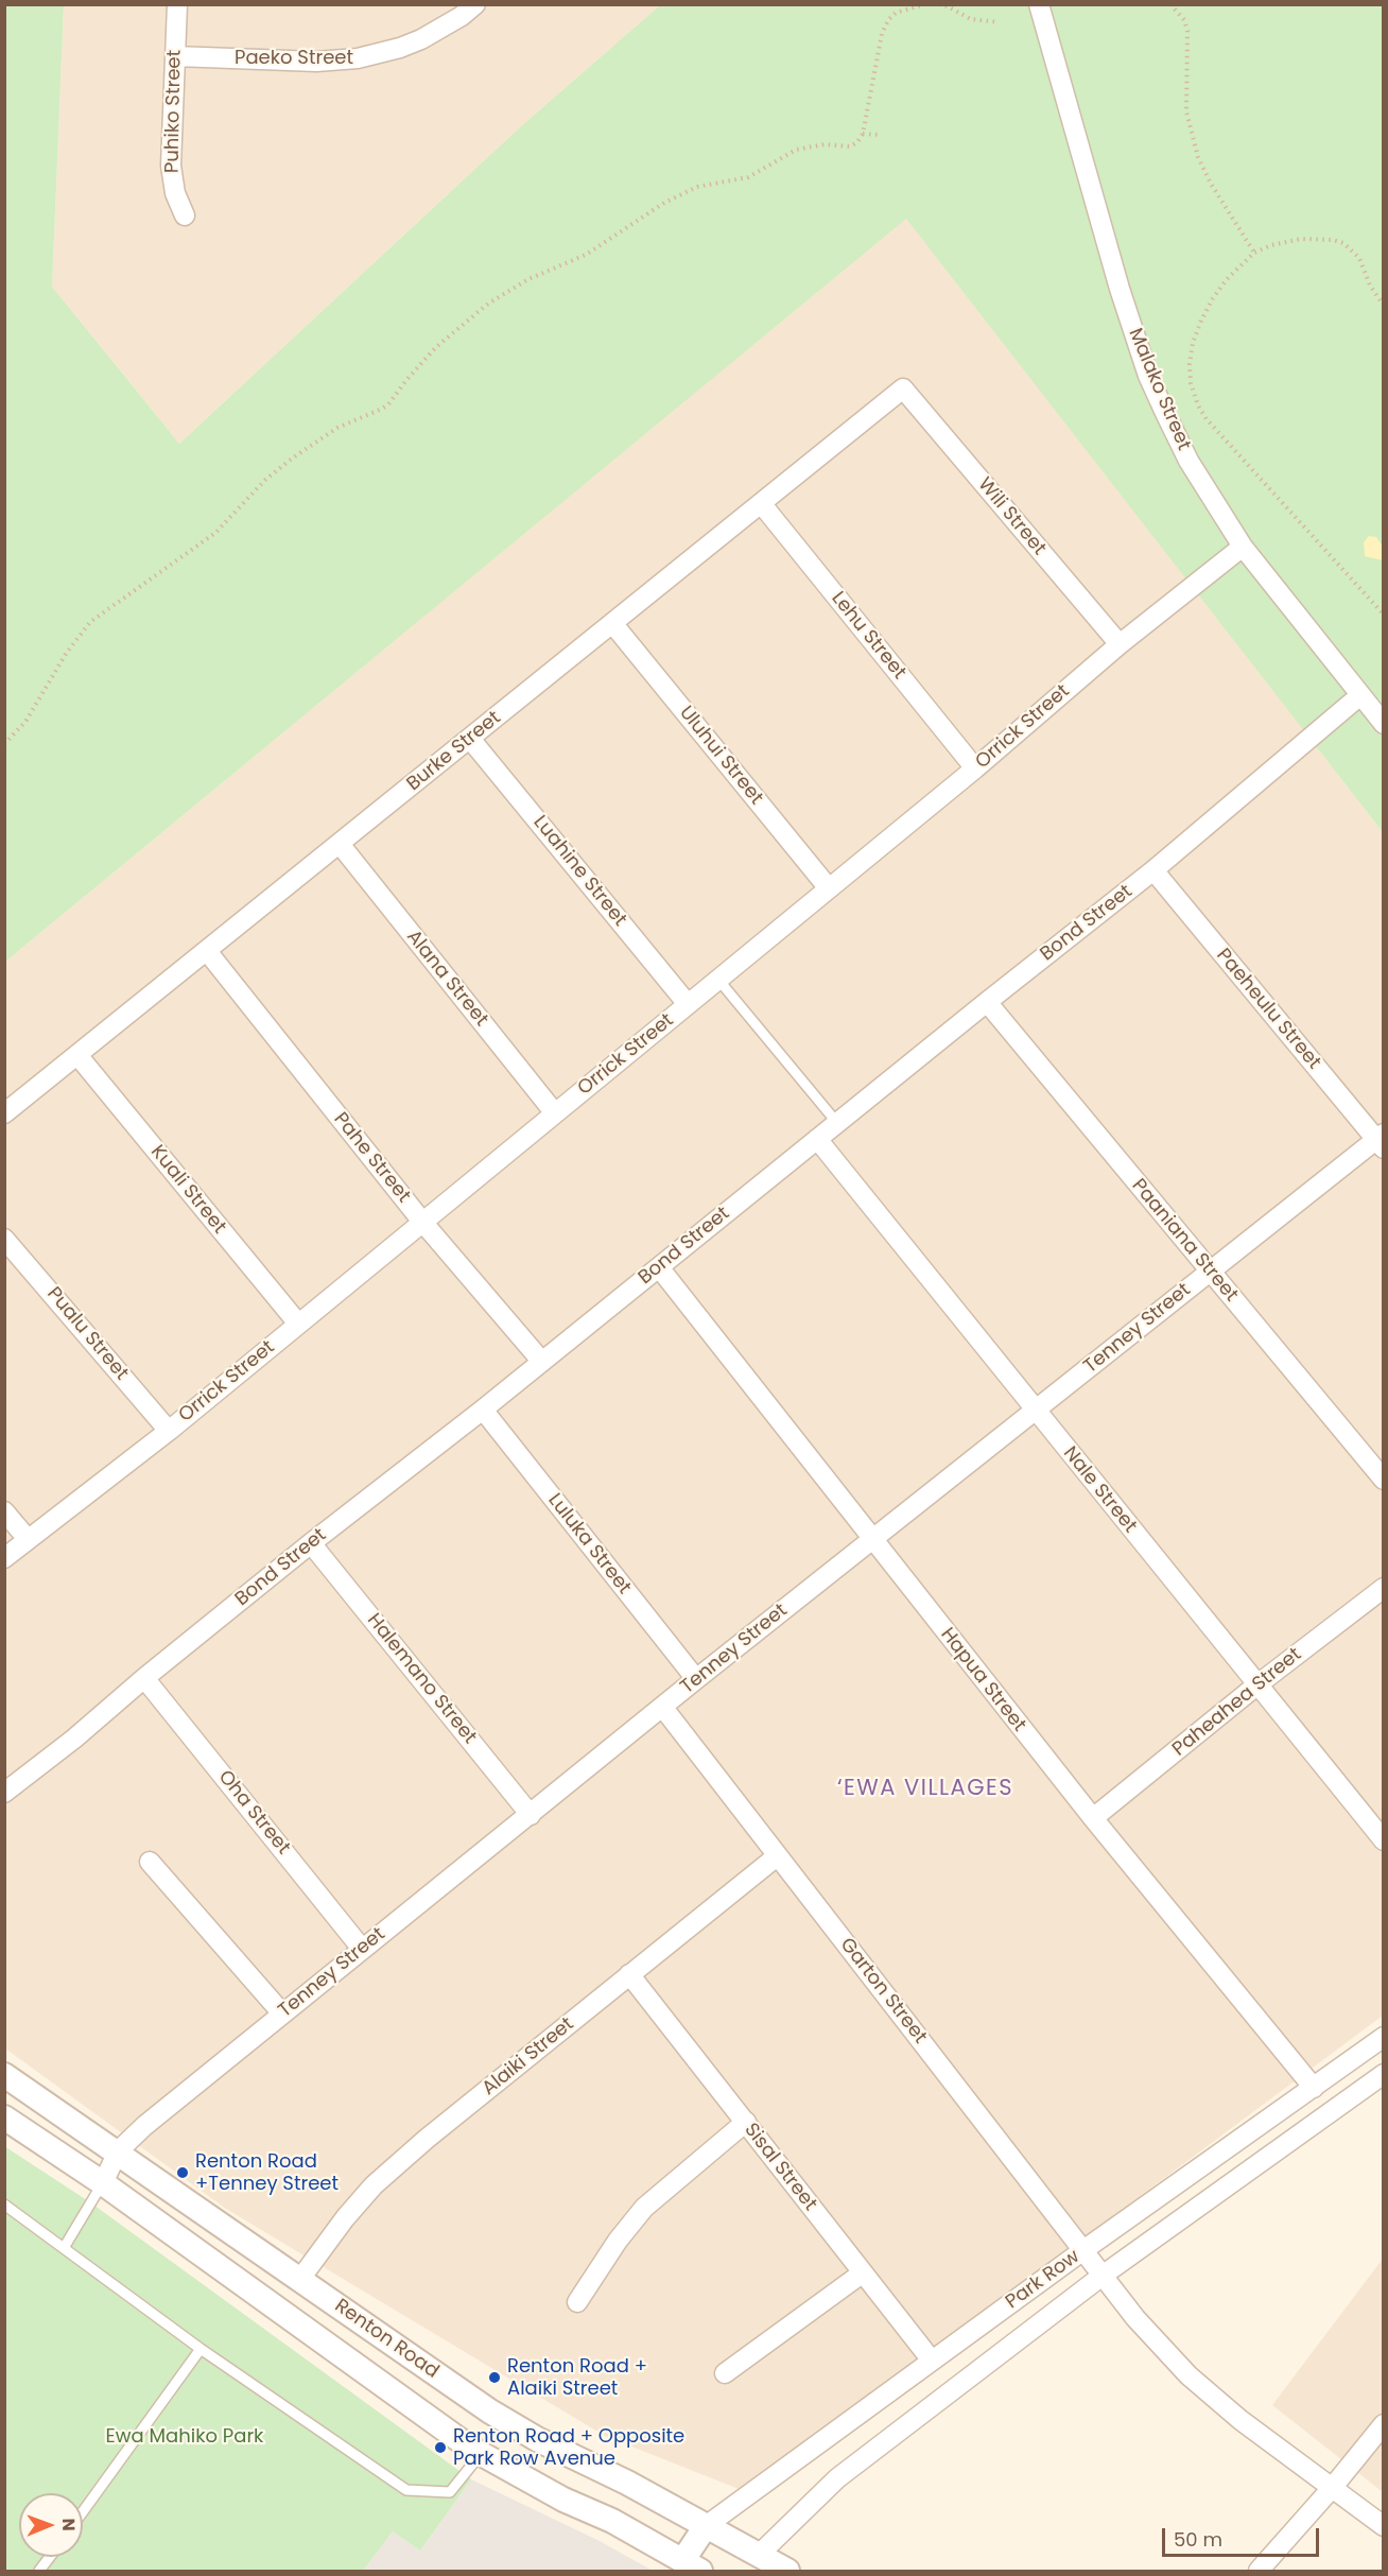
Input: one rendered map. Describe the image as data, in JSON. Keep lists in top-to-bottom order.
{
  "streets": {
    "street": [
      "Paeko Street",
      "Puhiko Street",
      "Malako Street",
      "Wili Street",
      "Lehu Street",
      "Orrick Street",
      "Burke Street",
      "Uluhui Street",
      "Luahine Street",
      "Bond Street",
      "Alana Street",
      "Paeheulu Street",
      "Pahe Street",
      "Kuali Street",
      "Paaniana Street",
      "Tenney Street",
      "Pualu Street",
      "Nale Street",
      "Luluka Street",
      "Halemano Street",
      "Hapua Street",
      "Paheahea Street",
      "Oha Street",
      "Garton Street",
      "Alaiki Street",
      "Sisal Street",
      "Park Row",
      "Renton Road"
    ]
  },
  "crossings": [
    ["Paeko Street", "Puhiko Street"],
    ["Malako Street", "Orrick Street"],
    ["Malako Street", "Bond Street"],
    ["Wili Street", "Orrick Street"],
    ["Wili Street", "Burke Street"],
    ["Lehu Street", "Orrick Street"],
    ["Lehu Street", "Burke Street"],
    ["Orrick Street", "Uluhui Street"],
    ["Orrick Street", "Luahine Street"],
    ["Orrick Street", "Alana Street"],
    ["Orrick Street", "Pahe Street"],
    ["Orrick Street", "Kuali Street"],
    ["Orrick Street", "Pualu Street"],
    ["Burke Street", "Uluhui Street"],
    ["Burke Street", "Luahine Street"],
    ["Burke Street", "Alana Street"],
    ["Burke Street", "Pahe Street"],
    ["Burke Street", "Kuali Street"],
    ["Bond Street", "Paeheulu Street"],
    ["Bond Street", "Pahe Street"],
    ["Bond Street", "Paaniana Street"],
    ["Bond Street", "Nale Street"],
    ["Bond Street", "Luluka Street"],
    ["Bond Street", "Halemano Street"],
    ["Bond Street", "Hapua Street"],
    ["Bond Street", "Oha Street"],
    ["Paeheulu Street", "Tenney Street"],
    ["Paaniana Street", "Tenney Street"],
    ["Tenney Street", "Nale Street"],
    ["Tenney Street", "Luluka Street"],
    ["Tenney Street", "Halemano Street"],
    ["Tenney Street", "Hapua Street"],
    ["Tenney Street", "Oha Street"],
    ["Tenney Street", "Garton Street"],
    ["Tenney Street", "Renton Road"],
    ["Nale Street", "Paheahea Street"],
    ["Hapua Street", "Paheahea Street"],
    ["Hapua Street", "Park Row"],
    ["Garton Street", "Alaiki Street"],
    ["Garton Street", "Park Row"],
    ["Alaiki Street", "Sisal Street"],
    ["Alaiki Street", "Renton Road"],
    ["Sisal Street", "Park Row"],
    ["Park Row", "Renton Road"]
  ],
  "districts": ["‘EWA VILLAGES"],
  "parks": ["Ewa Mahiko Park"],
  "places": ["Renton Road +Tenney Street", "Renton Road + Alaiki Street", "Renton Road + Opposite Park Row Avenue"],
  "scale_bar": "50 m",
  "north": "right"
}
